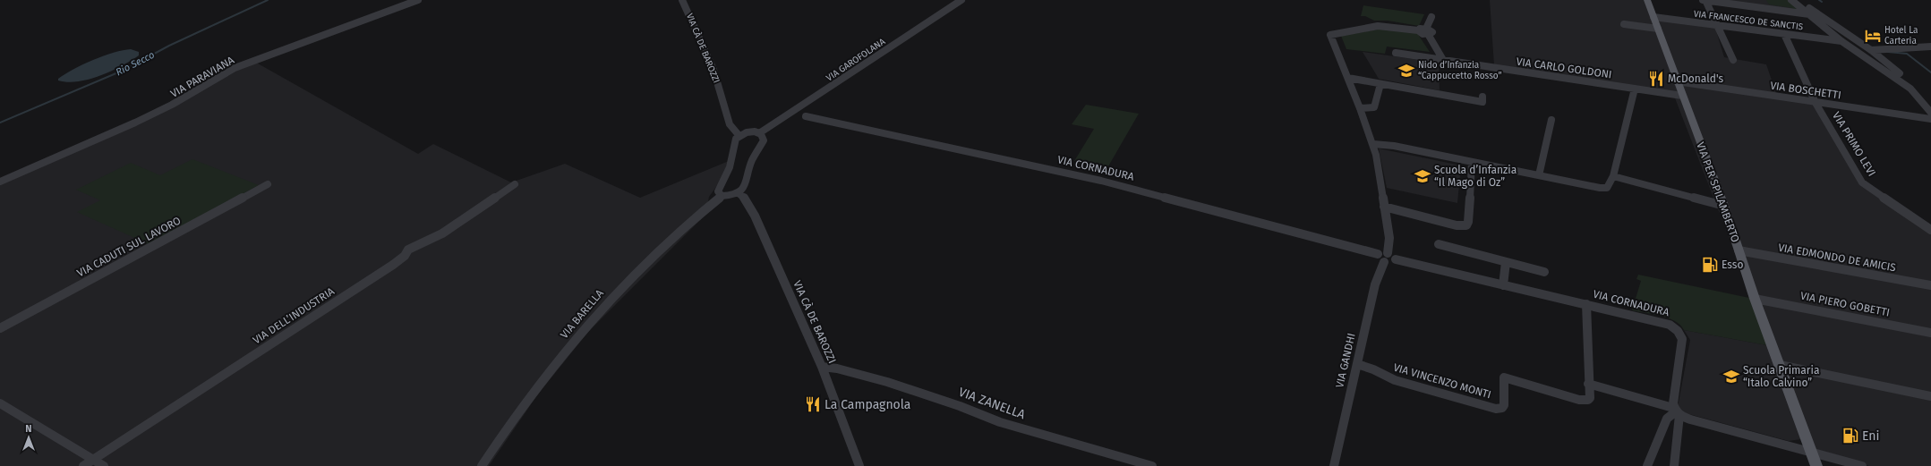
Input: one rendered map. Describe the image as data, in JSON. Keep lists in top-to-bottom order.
{
  "streets": {
    "main road": ["VIA PER SPILAMBERTO"],
    "street": [
      "VIA FRANCESCO DE SANCTIS",
      "VIA CÀ DE BAROZZI",
      "VIA GAROFOLANA",
      "VIA CARLO GOLDONI",
      "VIA PARAVIANA",
      "VIA BOSCHETTI",
      "VIA PRIMO LEVI",
      "VIA CORNADURA",
      "VIA CADUTI SUL LAVORO",
      "VIA EDMONDO DE AMICIS",
      "VIA PIERO GOBETTI",
      "VIA BARELLA",
      "VIA DELL’INDUSTRIA",
      "VIA GANDHI",
      "VIA VINCENZO MONTI",
      "VIA ZANELLA"
    ]
  },
  "crossings": [
    ["VIA FRANCESCO DE SANCTIS", "VIA PRIMO LEVI"],
    ["VIA FRANCESCO DE SANCTIS", "VIA PER SPILAMBERTO"],
    ["VIA CÀ DE BAROZZI", "VIA ZANELLA"],
    ["VIA CARLO GOLDONI", "VIA PER SPILAMBERTO"],
    ["VIA BOSCHETTI", "VIA PRIMO LEVI"],
    ["VIA BOSCHETTI", "VIA PER SPILAMBERTO"],
    ["VIA CORNADURA", "VIA GANDHI"],
    ["VIA CORNADURA", "VIA VINCENZO MONTI"],
    ["VIA PER SPILAMBERTO", "VIA EDMONDO DE AMICIS"],
    ["VIA PER SPILAMBERTO", "VIA PIERO GOBETTI"],
    ["VIA GANDHI", "VIA VINCENZO MONTI"]
  ],
  "water": ["Rio Secco"],
  "places": {
    "hotel": ["Hotel La Carteria"],
    "school or university": ["Nido d’Infanzia “Cappuccetto Rosso”", "Scuola d’Infanzia “Il Mago di Oz”", "Scuola Primaria “Italo Calvino”"],
    "restaurant": ["McDonald's", "La Campagnola"],
    "fuel station": ["Esso", "Eni"]
  },
  "north": "top"
}
